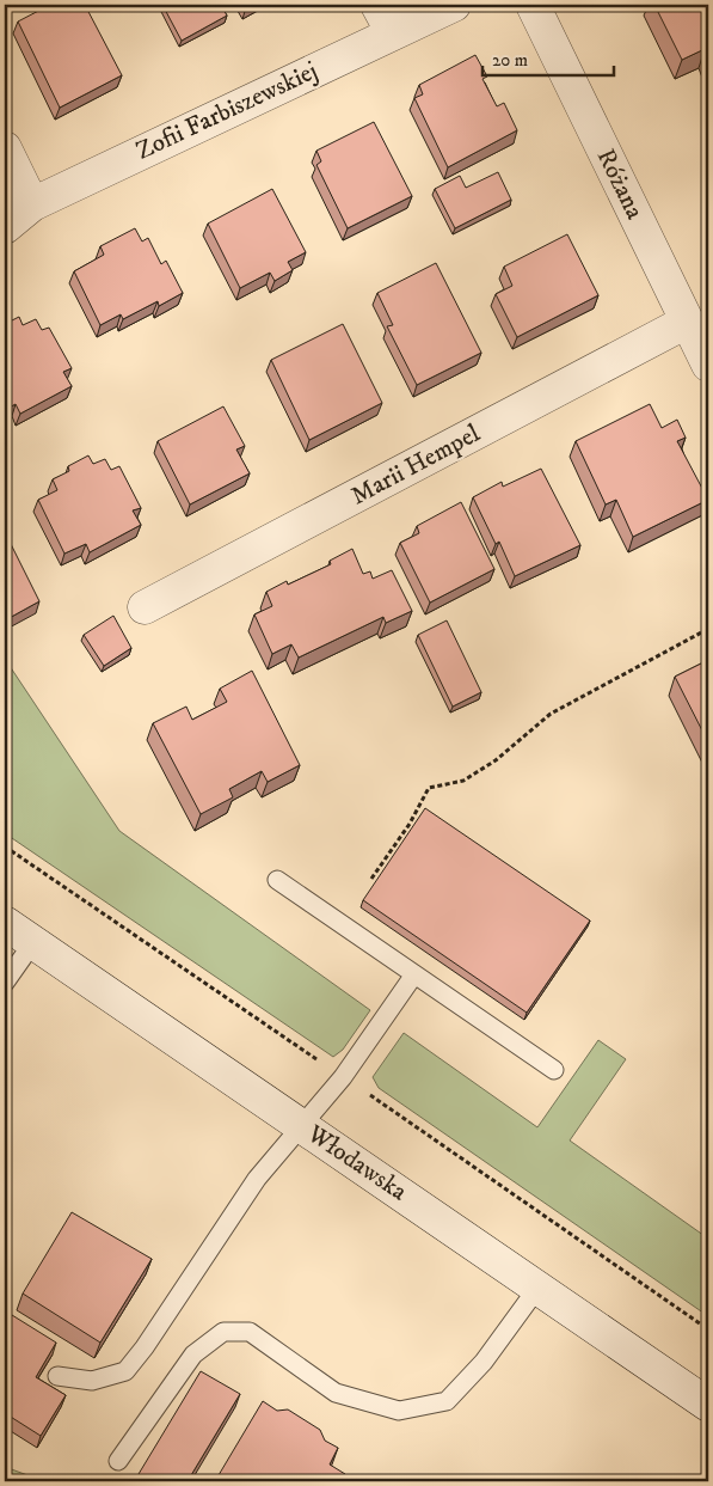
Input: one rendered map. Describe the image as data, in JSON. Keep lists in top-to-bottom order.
{
  "streets": {
    "street": [
      "Zofii Farbiszewskiej",
      "Różana",
      "Marii Hempel",
      "Włodawska"
    ]
  },
  "crossings": [
    ["Różana", "Marii Hempel"]
  ],
  "scale_bar": "20 m"
}
